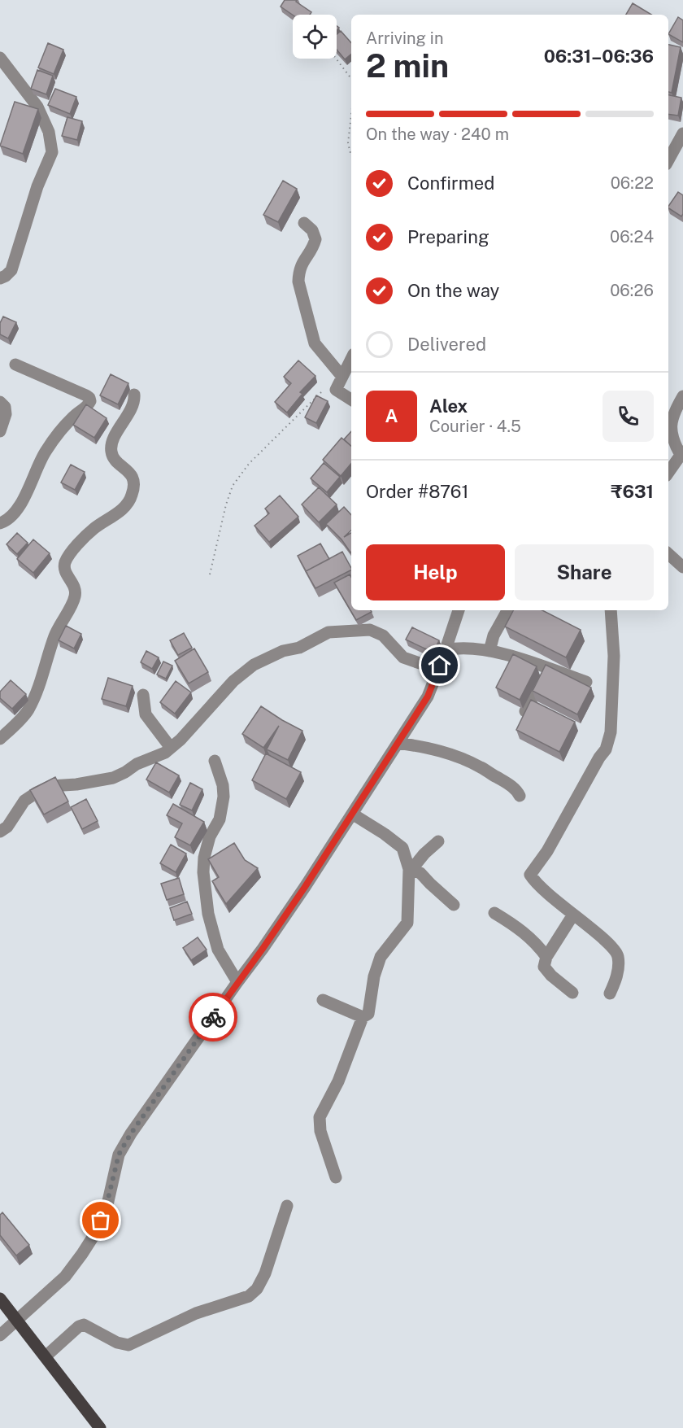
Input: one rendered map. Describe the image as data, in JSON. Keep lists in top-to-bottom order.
{
  "page": {
    "heading": ["2 min", "Arriving in", "06:31–06:36"],
    "panel": [
      "Alex",
      "Courier · 4.5",
      "Order #8761",
      "₹631"
    ],
    "bar": "On the way · 240 m",
    "list": [
      ["Confirmed", "06:22"],
      ["Preparing", "06:24"],
      ["On the way", "06:26"],
      "Delivered"
    ],
    "round": "A",
    "buttons": ["Help", "Share"]
  }
}
